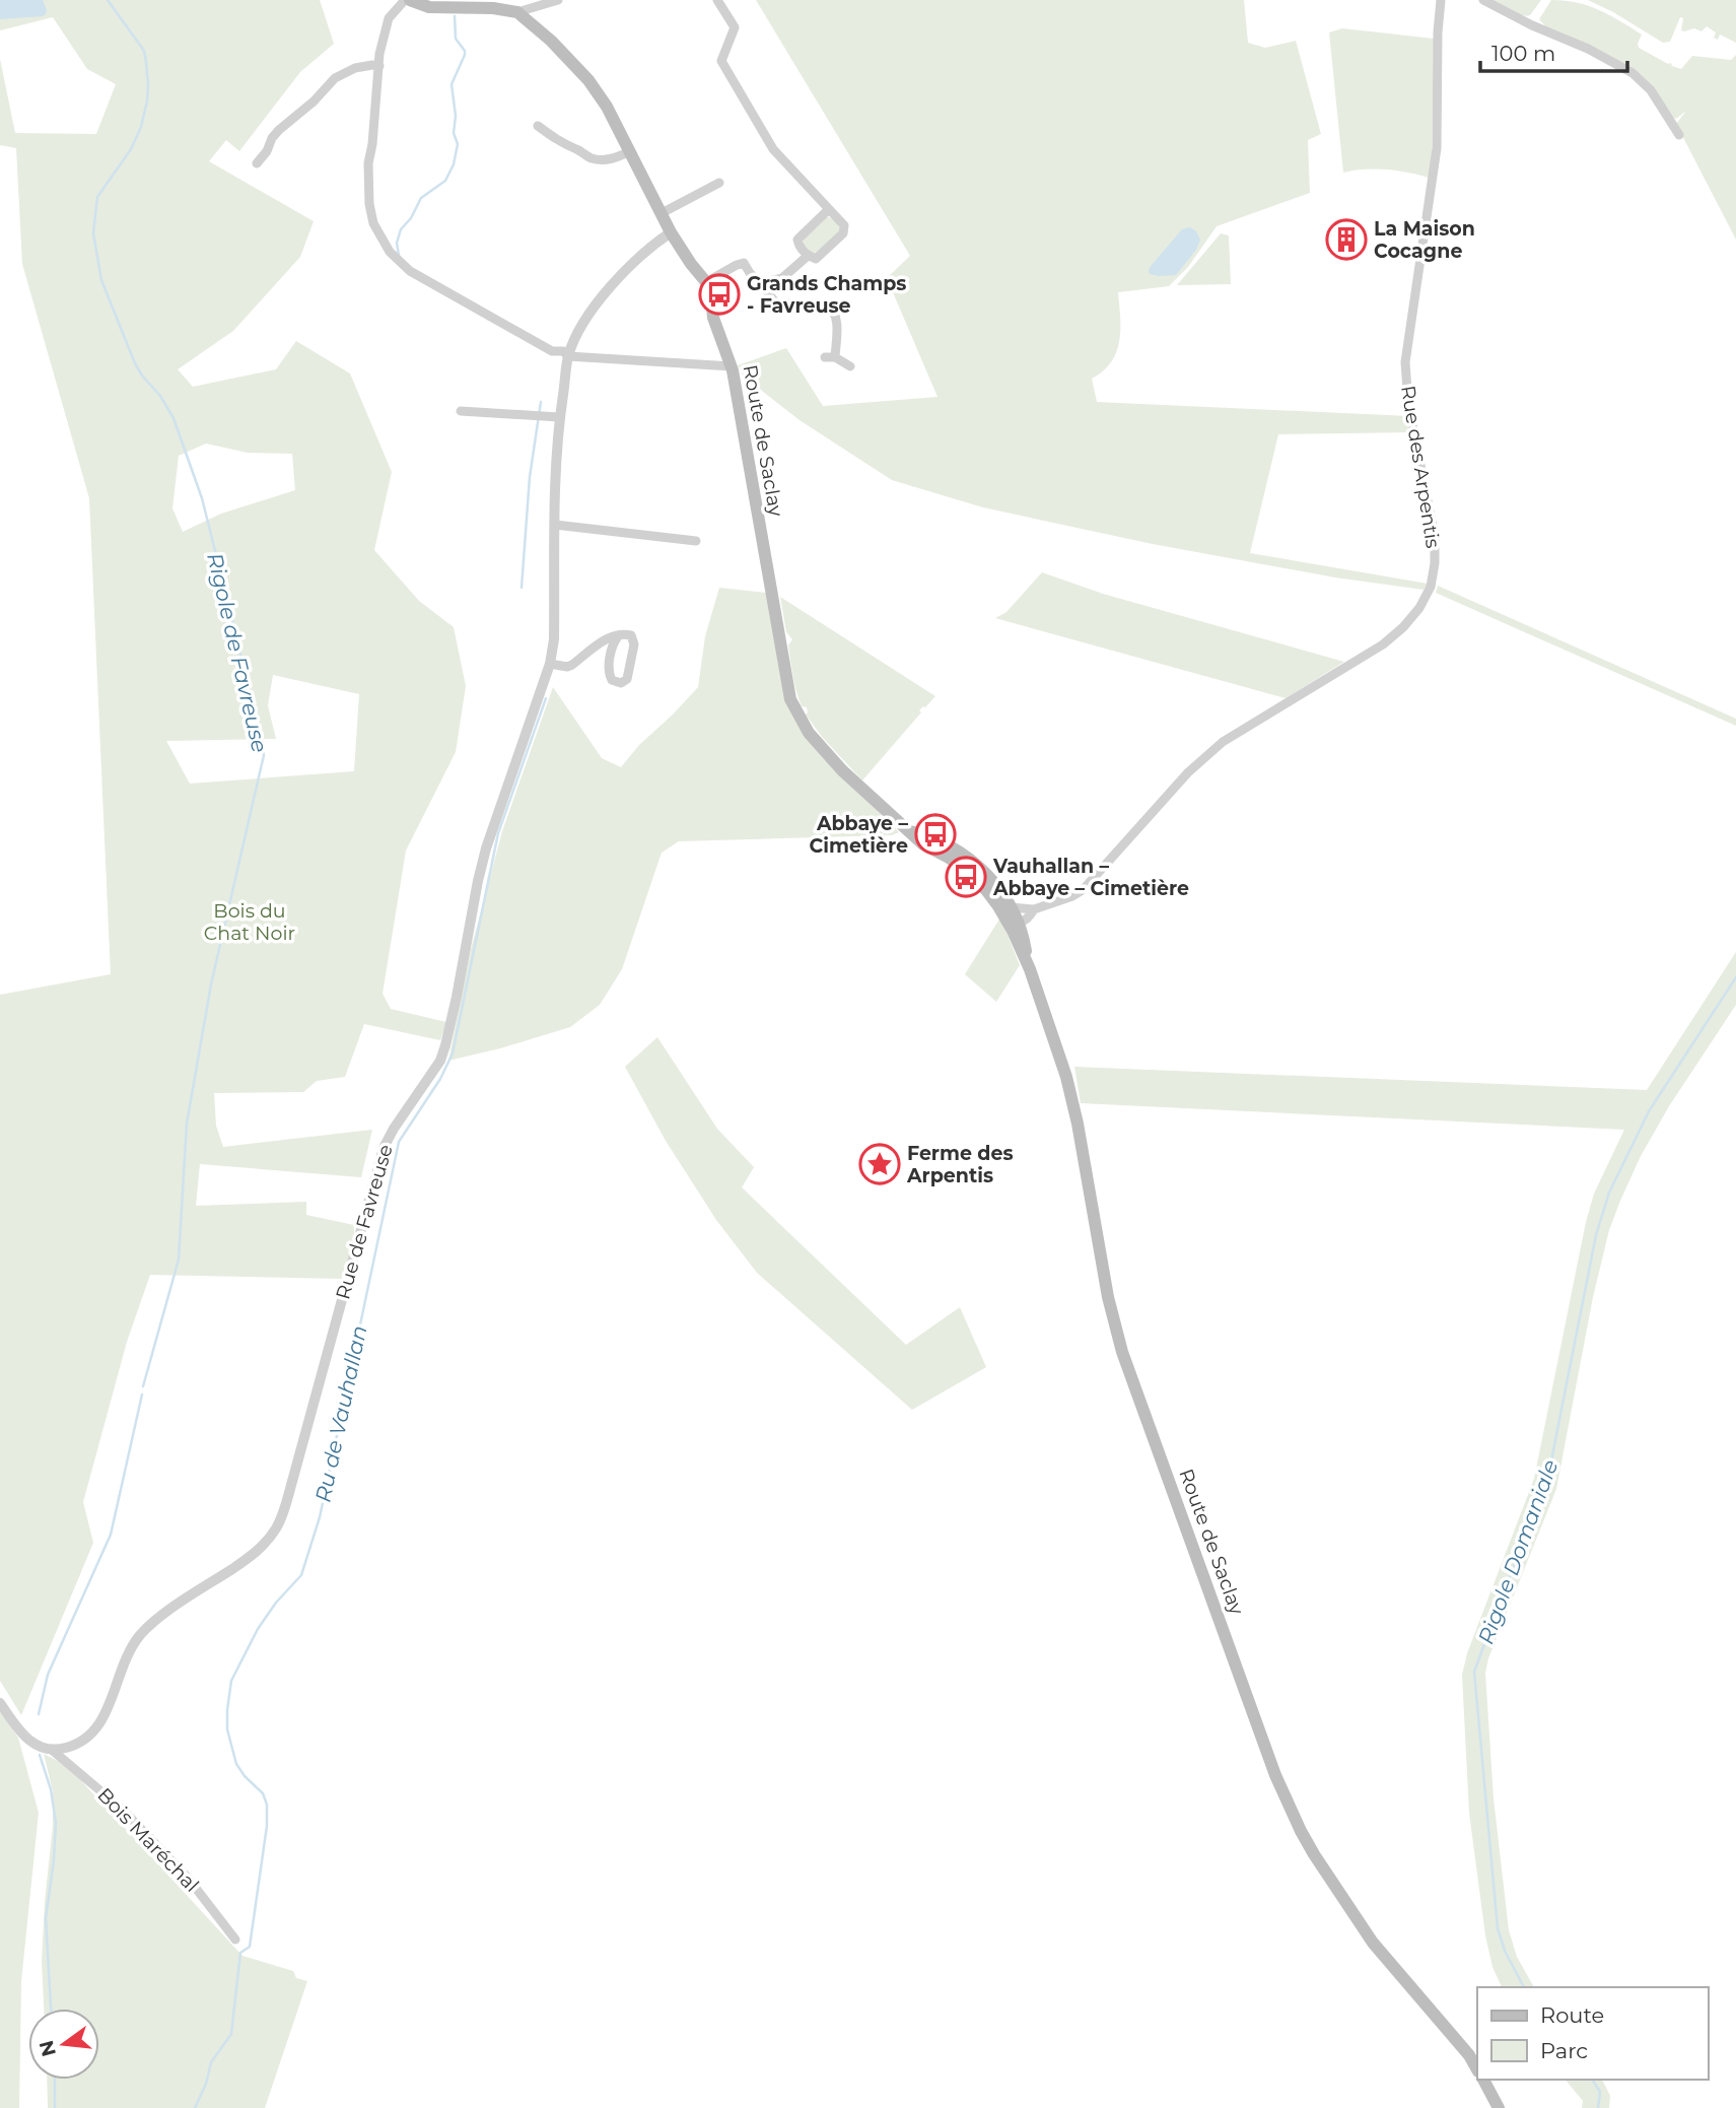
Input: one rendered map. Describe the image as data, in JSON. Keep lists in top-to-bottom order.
{
  "streets": {
    "main road": ["Route de Saclay"],
    "street": ["Rue des Arpentis", "Rue de Favreuse", "Bois Maréchal"]
  },
  "crossings": [
    ["Route de Saclay", "Rue des Arpentis"],
    ["Route de Saclay", "Rue de Favreuse"],
    ["Rue de Favreuse", "Bois Maréchal"]
  ],
  "water": ["Rigole de Favreuse", "Ru de Vauhallan", "Rigole Domaniale"],
  "parks": ["Bois du Chat Noir"],
  "places": {
    "building": ["La Maison Cocagne"],
    "bus stop": ["Grands Champs - Favreuse", "Abbaye – Cimetière", "Vauhallan – Abbaye – Cimetière"],
    "place": ["Ferme des Arpentis"]
  },
  "legend": ["Route", "Parc"],
  "scale_bar": "100 m",
  "north": "left"
}
